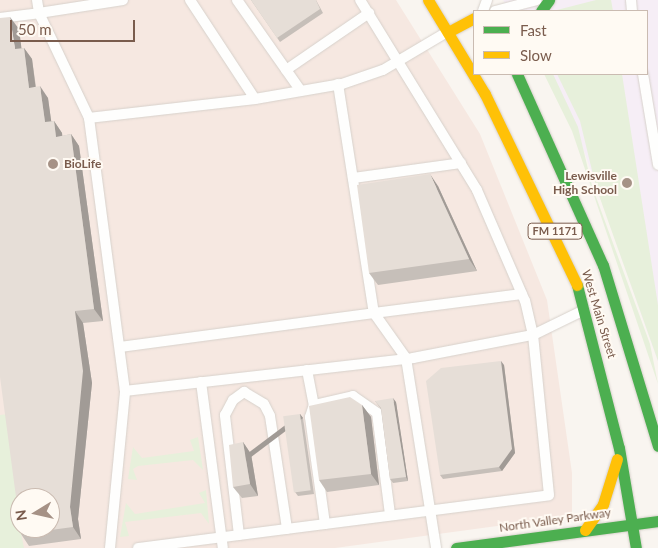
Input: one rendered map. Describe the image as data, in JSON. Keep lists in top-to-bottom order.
{
  "streets": {
    "main road": ["FM 1171", "West Main Street", "North Valley Parkway"]
  },
  "crossings": [
    ["West Main Street", "North Valley Parkway"]
  ],
  "places": ["BioLife", "Lewisville High School"],
  "legend": ["Fast", "Slow"],
  "scale_bar": "50 m",
  "north": "left"
}
